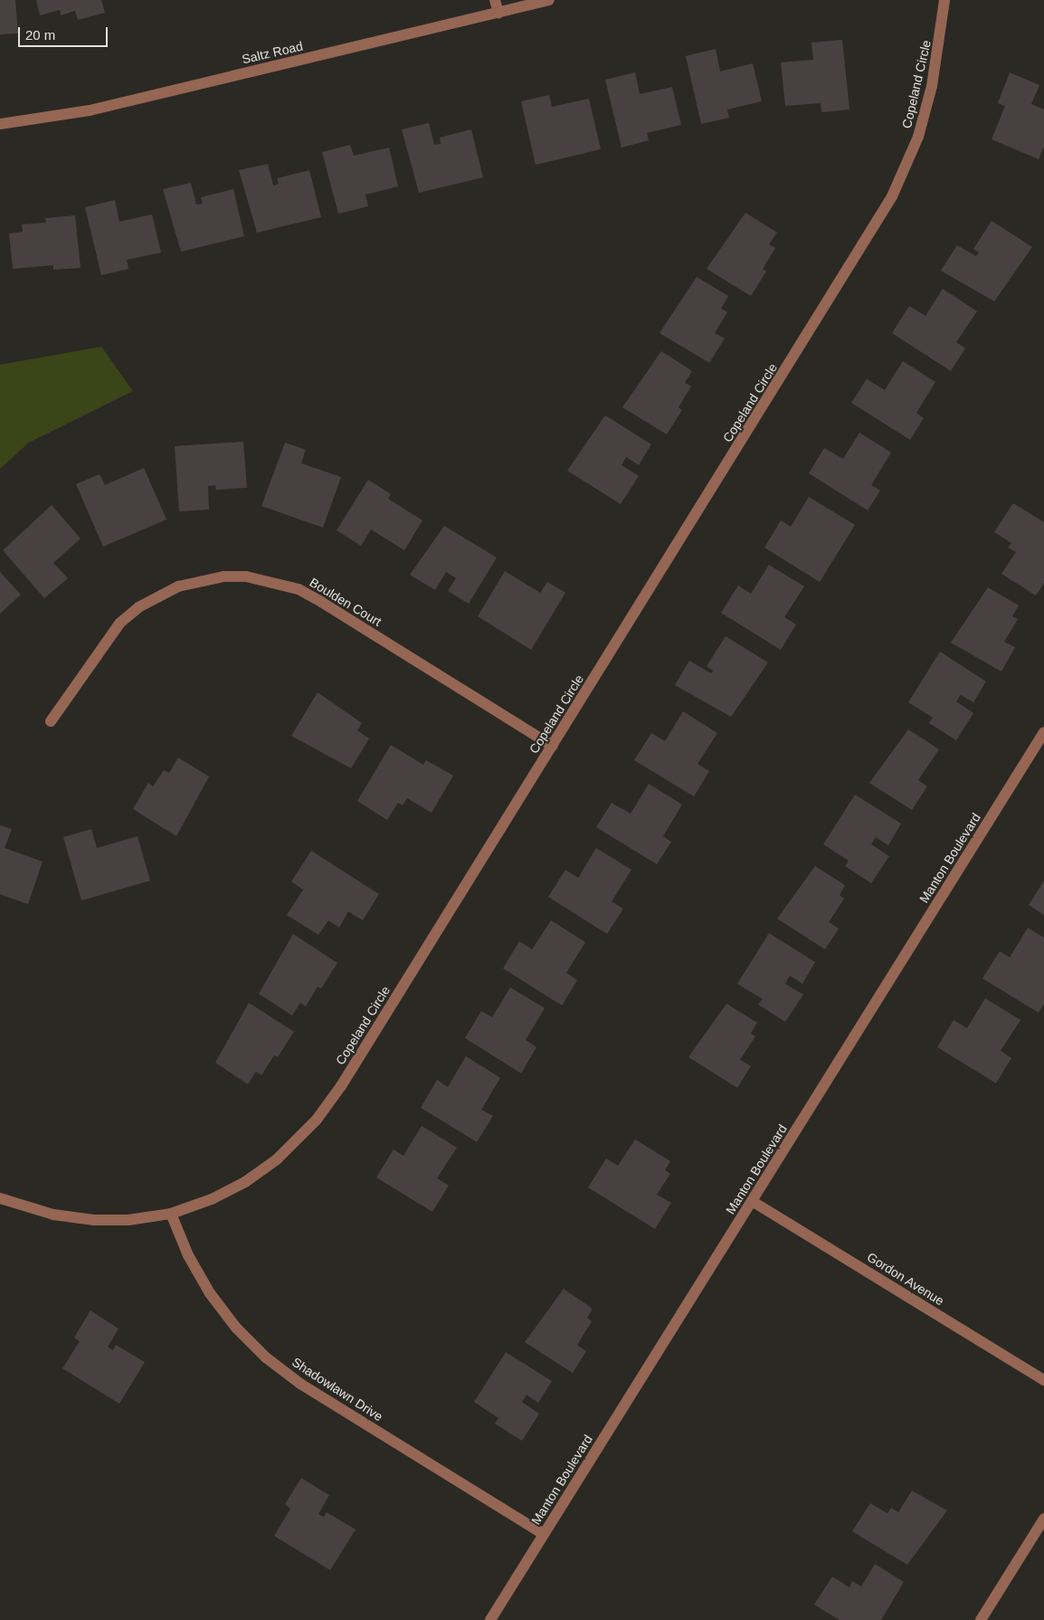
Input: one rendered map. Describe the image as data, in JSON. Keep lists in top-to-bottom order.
{
  "streets": {
    "street": [
      "Saltz Road",
      "Copeland Circle",
      "Boulden Court",
      "Manton Boulevard",
      "Gordon Avenue",
      "Shadowlawn Drive"
    ]
  },
  "crossings": [
    ["Copeland Circle", "Boulden Court"],
    ["Copeland Circle", "Shadowlawn Drive"],
    ["Manton Boulevard", "Gordon Avenue"],
    ["Manton Boulevard", "Shadowlawn Drive"]
  ],
  "scale_bar": "20 m"
}
